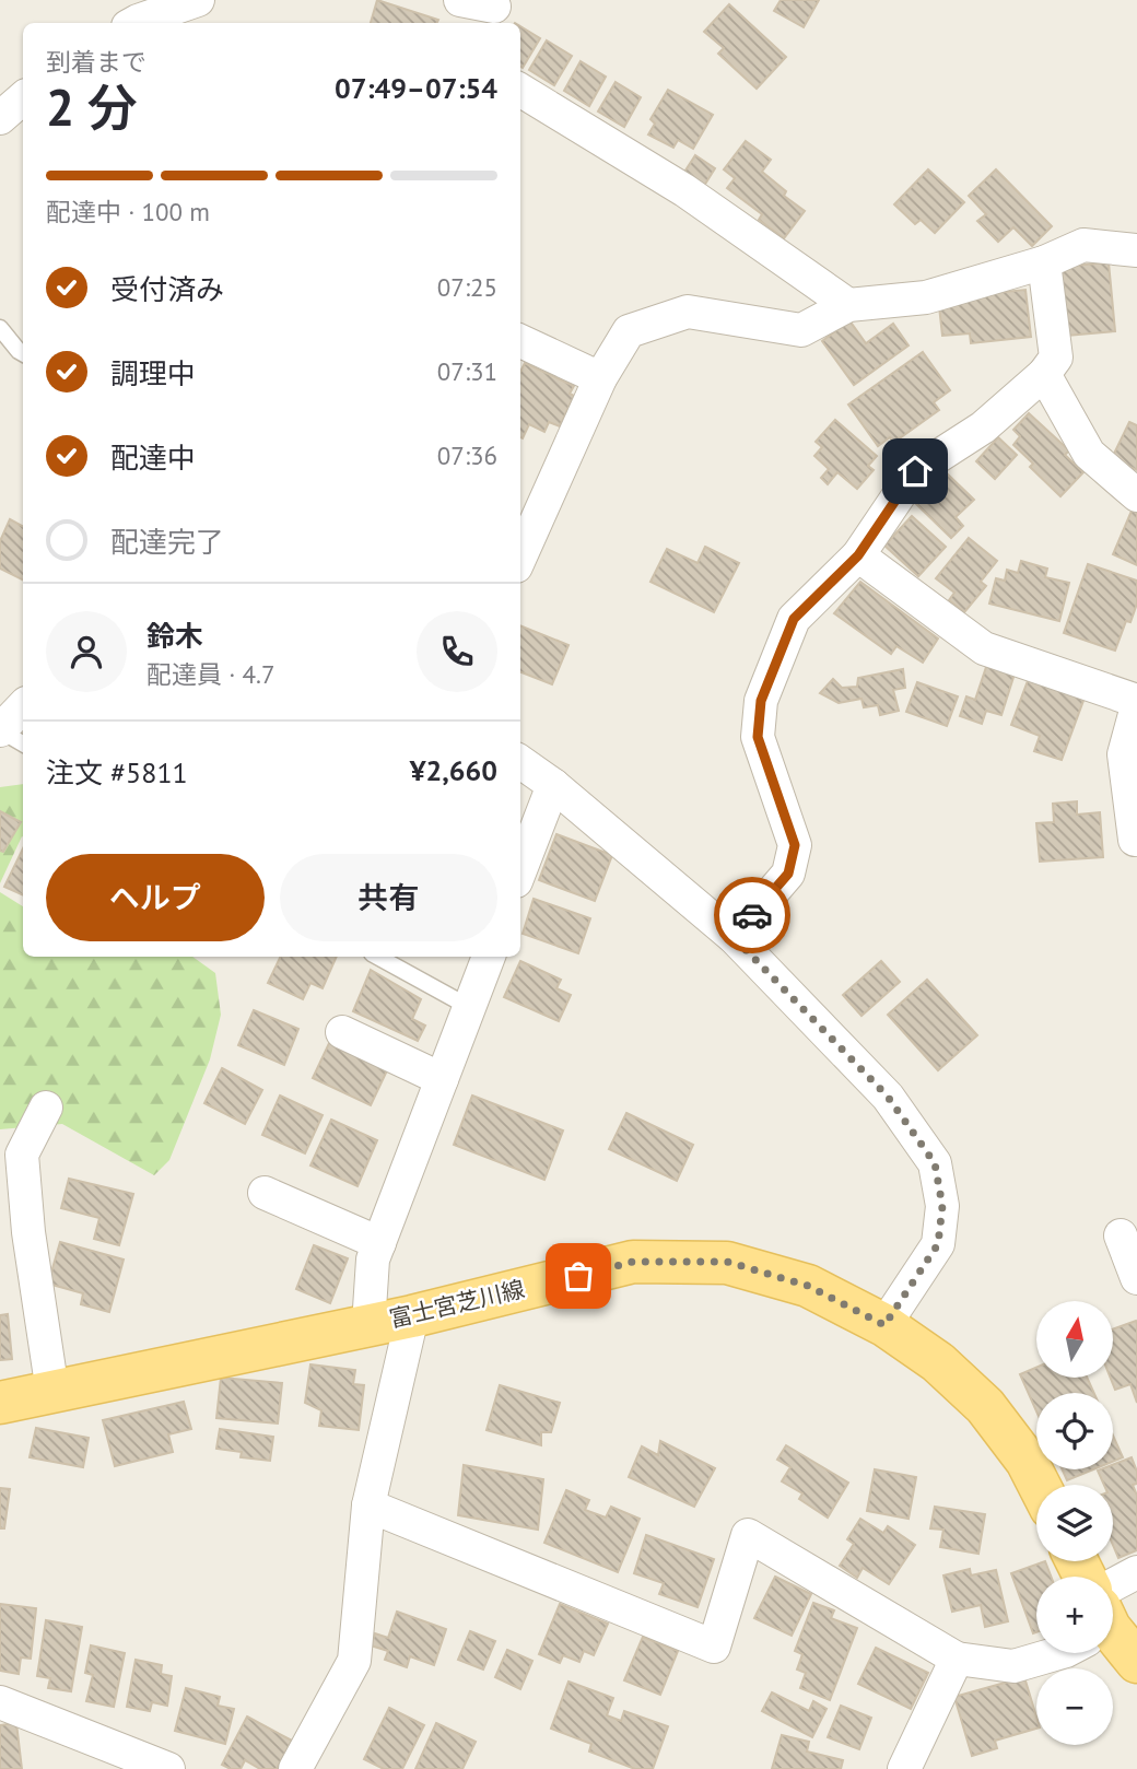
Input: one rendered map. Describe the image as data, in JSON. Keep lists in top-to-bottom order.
{
  "streets": {
    "main road": ["富士宮芝川線"]
  },
  "north": "top",
  "page": {
    "heading": ["2 分", "到着まで", "07:49–07:54"],
    "panel": [
      "鈴木",
      "配達員 · 4.7",
      "注文 #5811",
      "¥2,660"
    ],
    "bar": "配達中 · 100 m",
    "list": [
      ["受付済み", "07:25"],
      ["調理中", "07:31"],
      ["配達中", "07:36"],
      "配達完了"
    ],
    "buttons": ["ヘルプ", "共有"],
    "map_buttons": ["+", "−"]
  }
}
